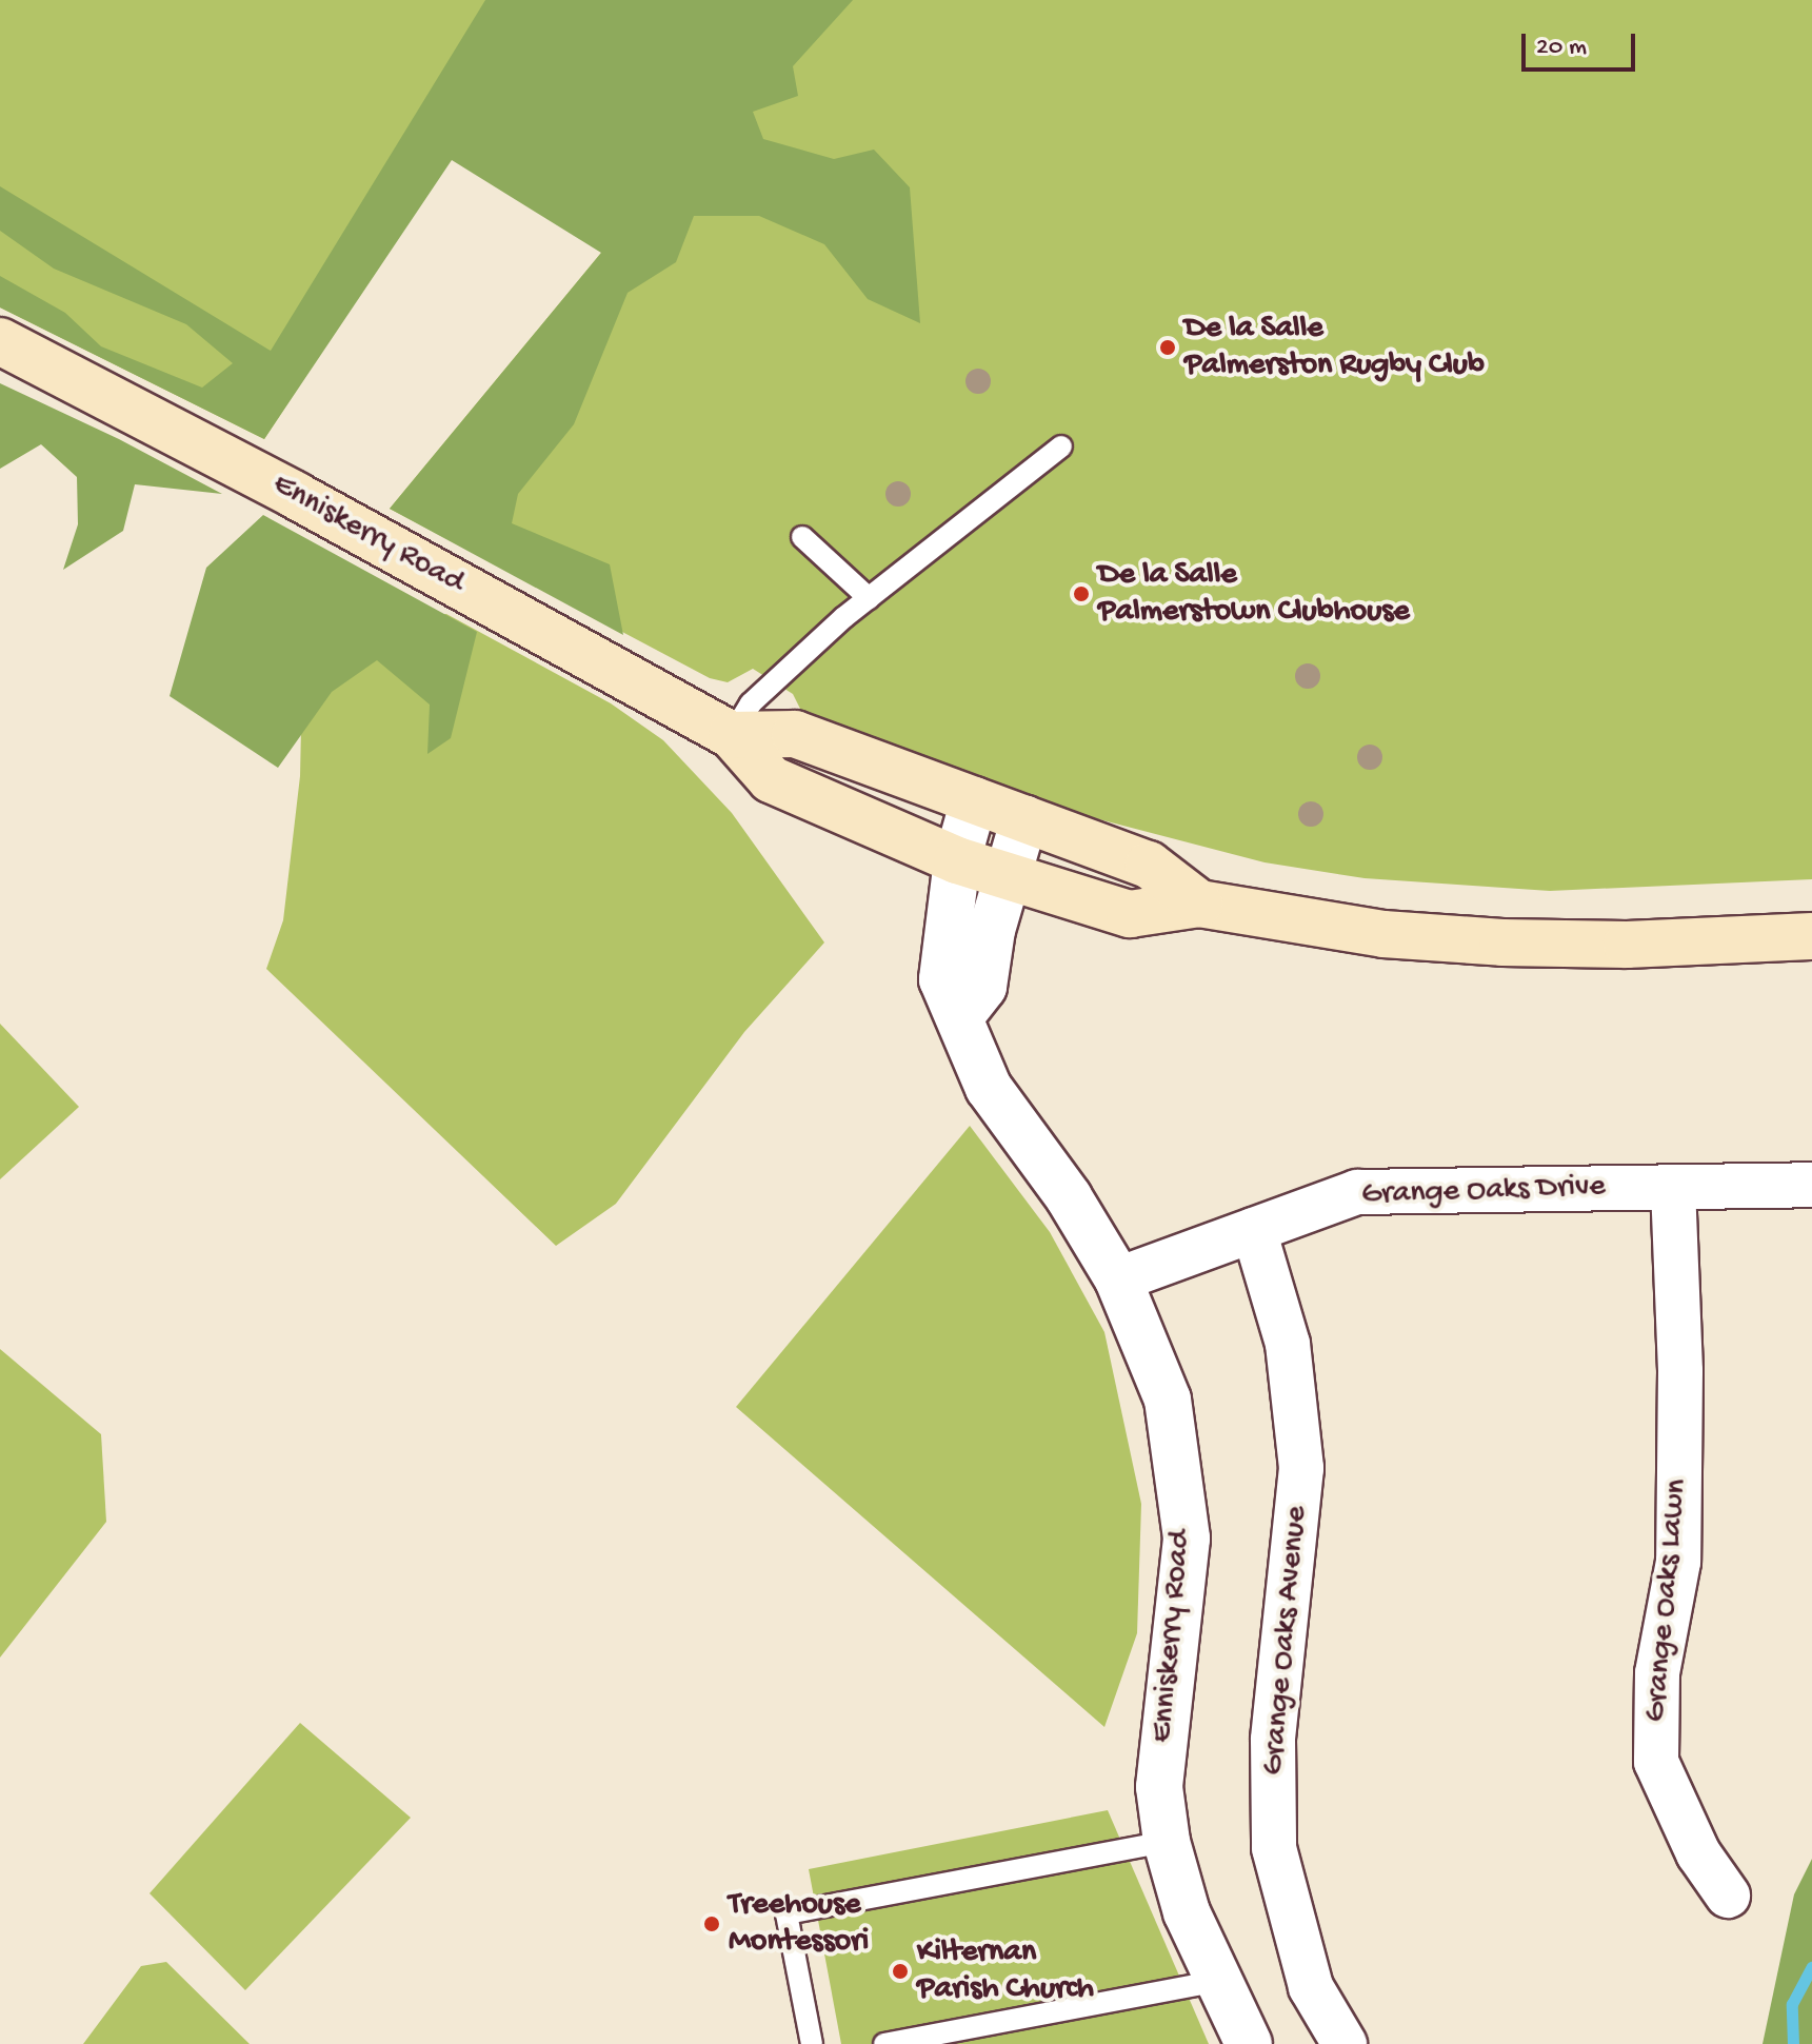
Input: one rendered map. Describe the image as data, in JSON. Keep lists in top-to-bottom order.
{
  "streets": {
    "main road": ["Enniskerry Road"],
    "street": ["Grange Oaks Drive", "Grange Oaks Lawn", "Grange Oaks Avenue"]
  },
  "crossings": [
    ["Enniskerry Road", "Grange Oaks Drive"],
    ["Grange Oaks Drive", "Grange Oaks Lawn"],
    ["Grange Oaks Drive", "Grange Oaks Avenue"]
  ],
  "places": [
    "De la Salle Palmerston Rugby Club",
    "De la Salle Palmerstown Clubhouse",
    "Treehouse Montessori",
    "Kilternan Parish Church"
  ],
  "scale_bar": "20 m"
}
